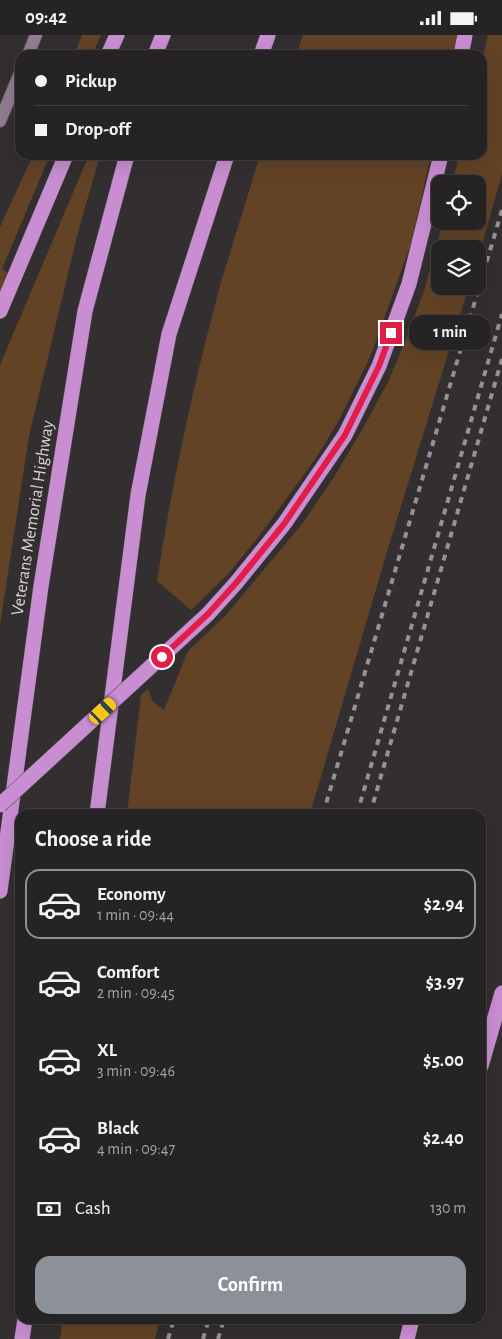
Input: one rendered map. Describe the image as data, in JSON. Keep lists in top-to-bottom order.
{
  "streets": {
    "highway": ["Veterans Memorial Highway"]
  },
  "page": {
    "status": "09:42",
    "banner": ["Pickup", "Drop-off"],
    "bubble": "1 min",
    "heading": "Choose a ride",
    "list": [
      {
        "name": "Economy",
        "note": "1 min · 09:44",
        "value": "$2.94"
      },
      {
        "name": "Comfort",
        "note": "2 min · 09:45",
        "value": "$3.97"
      },
      {
        "name": "XL",
        "note": "3 min · 09:46",
        "value": "$5.00"
      },
      {
        "name": "Black",
        "note": "4 min · 09:47",
        "value": "$2.40"
      }
    ],
    "pay": ["Cash", "130 m"],
    "buttons": "Confirm"
  }
}
